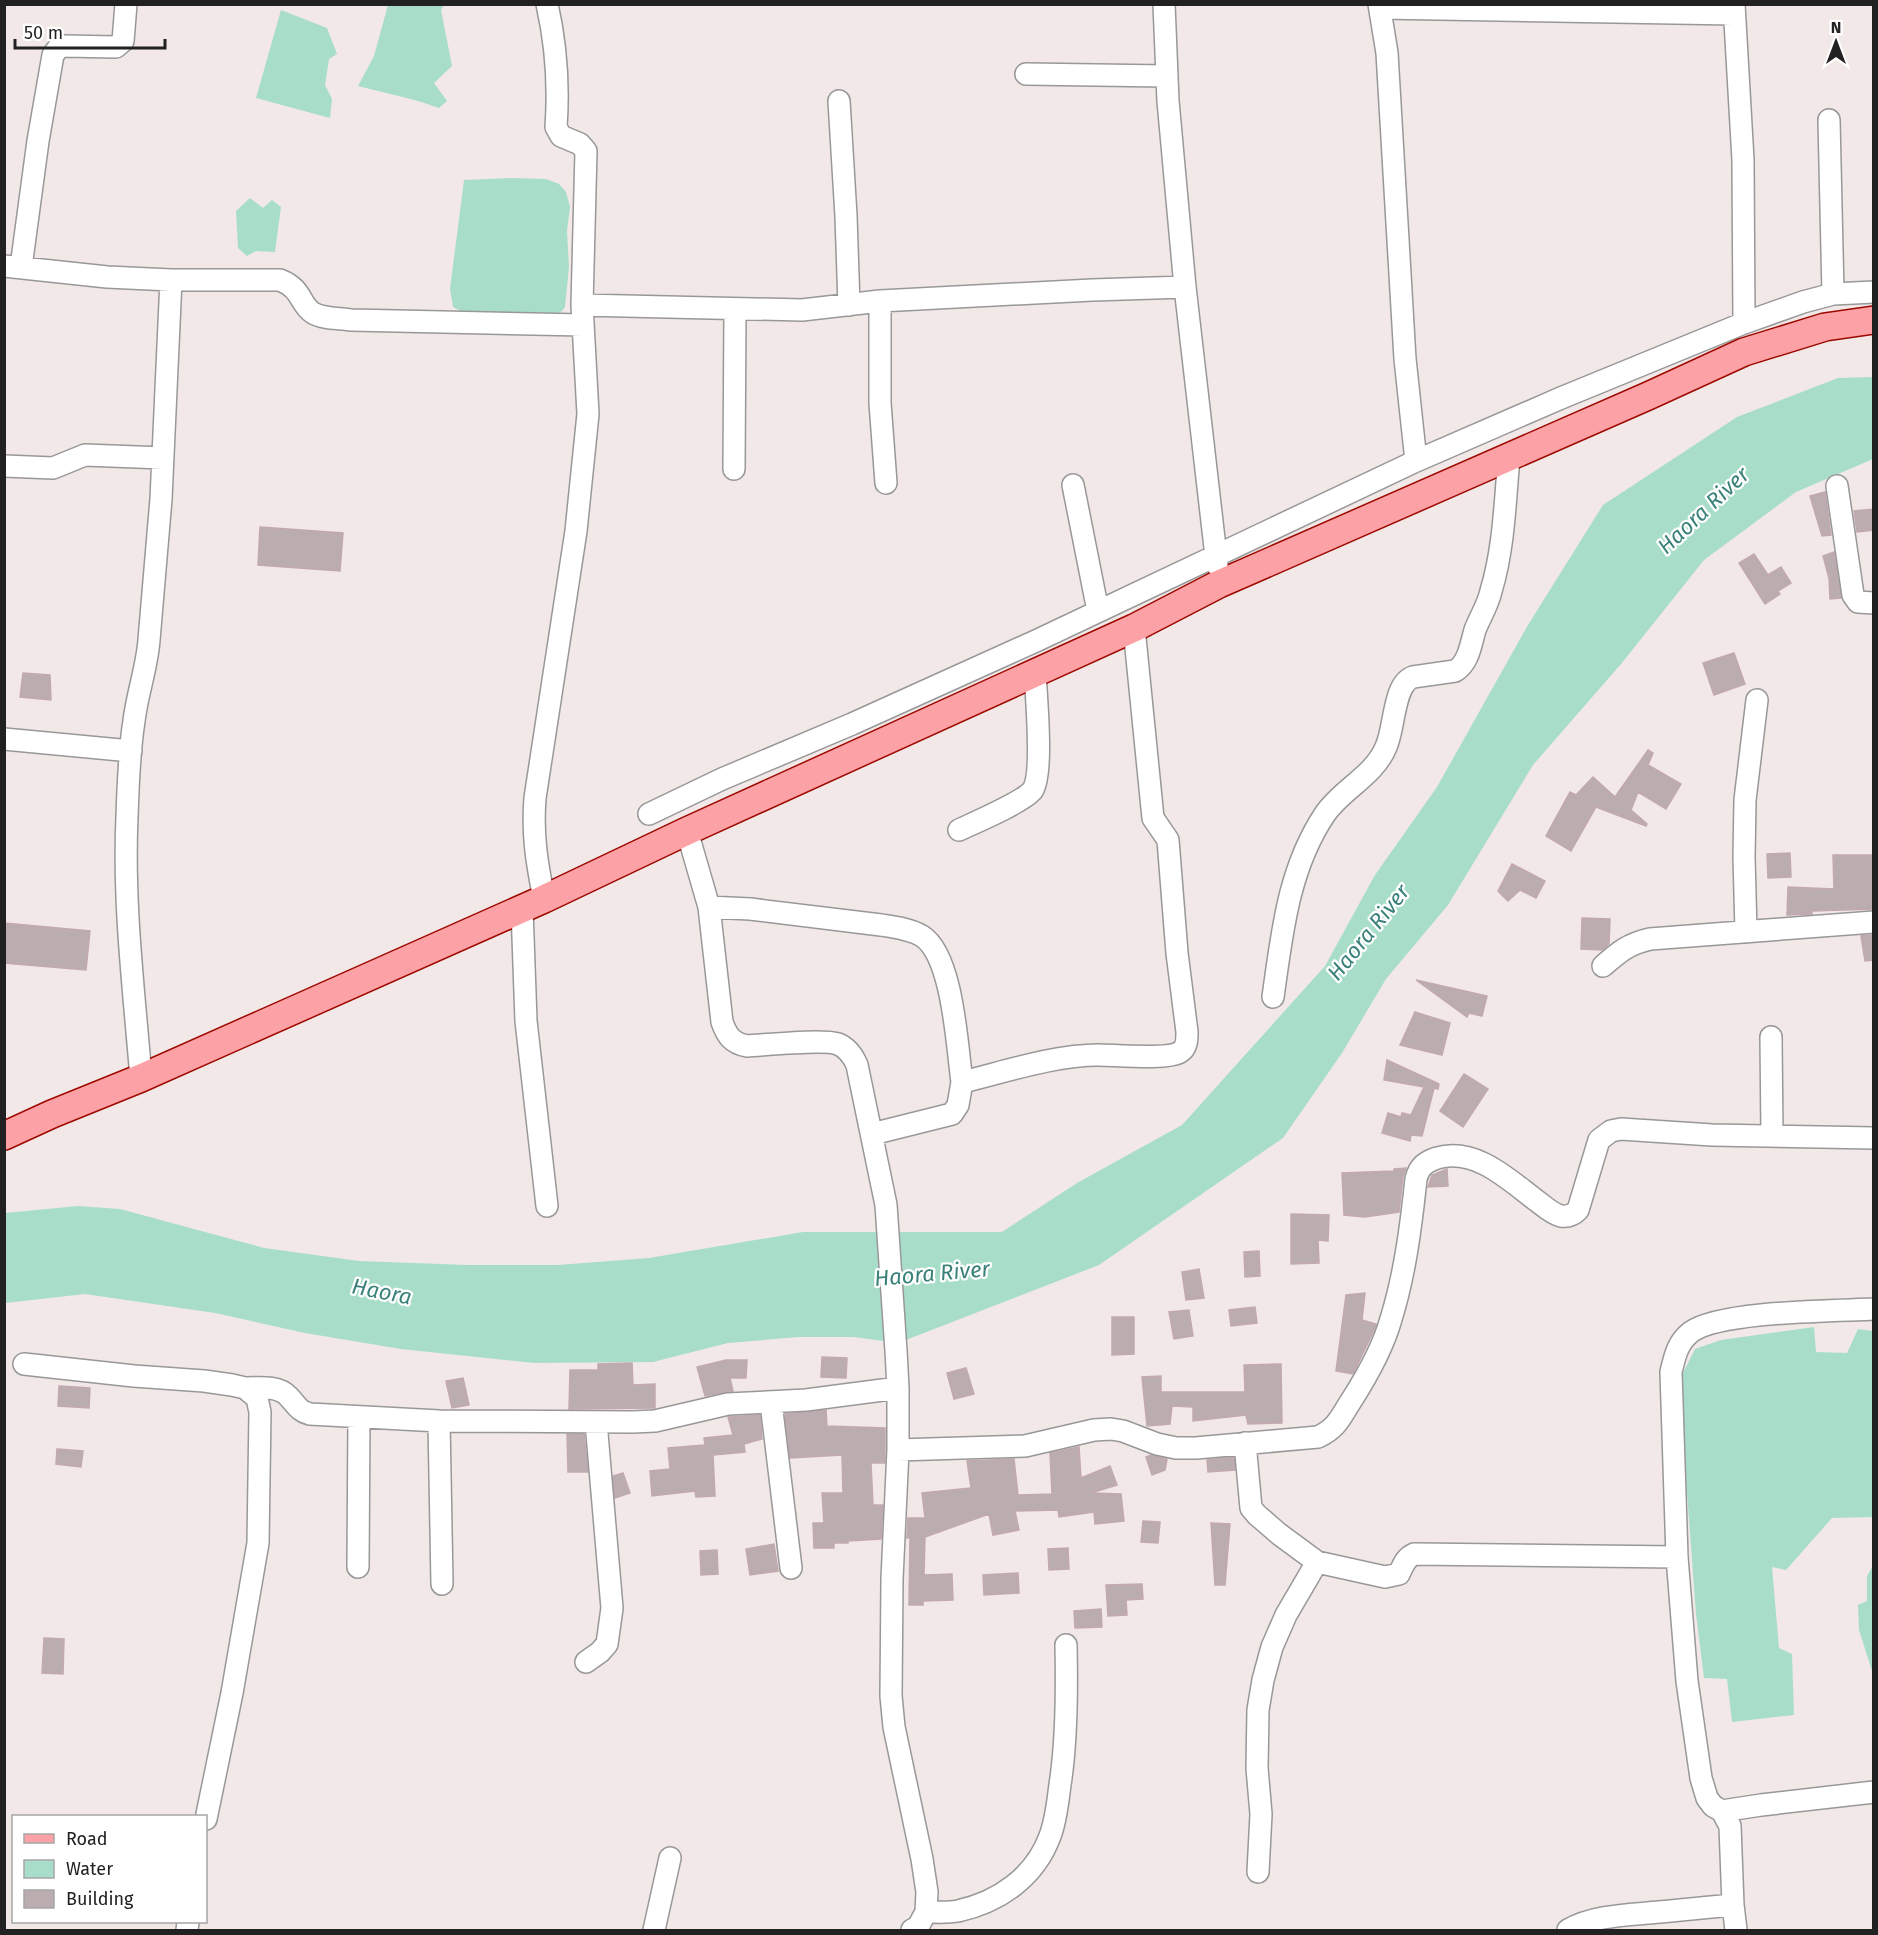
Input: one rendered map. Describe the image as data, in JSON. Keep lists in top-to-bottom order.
{
  "water": ["Haora River", "Haora"],
  "legend": ["Road", "Water", "Building"],
  "scale_bar": "50 m",
  "north": "top"
}
